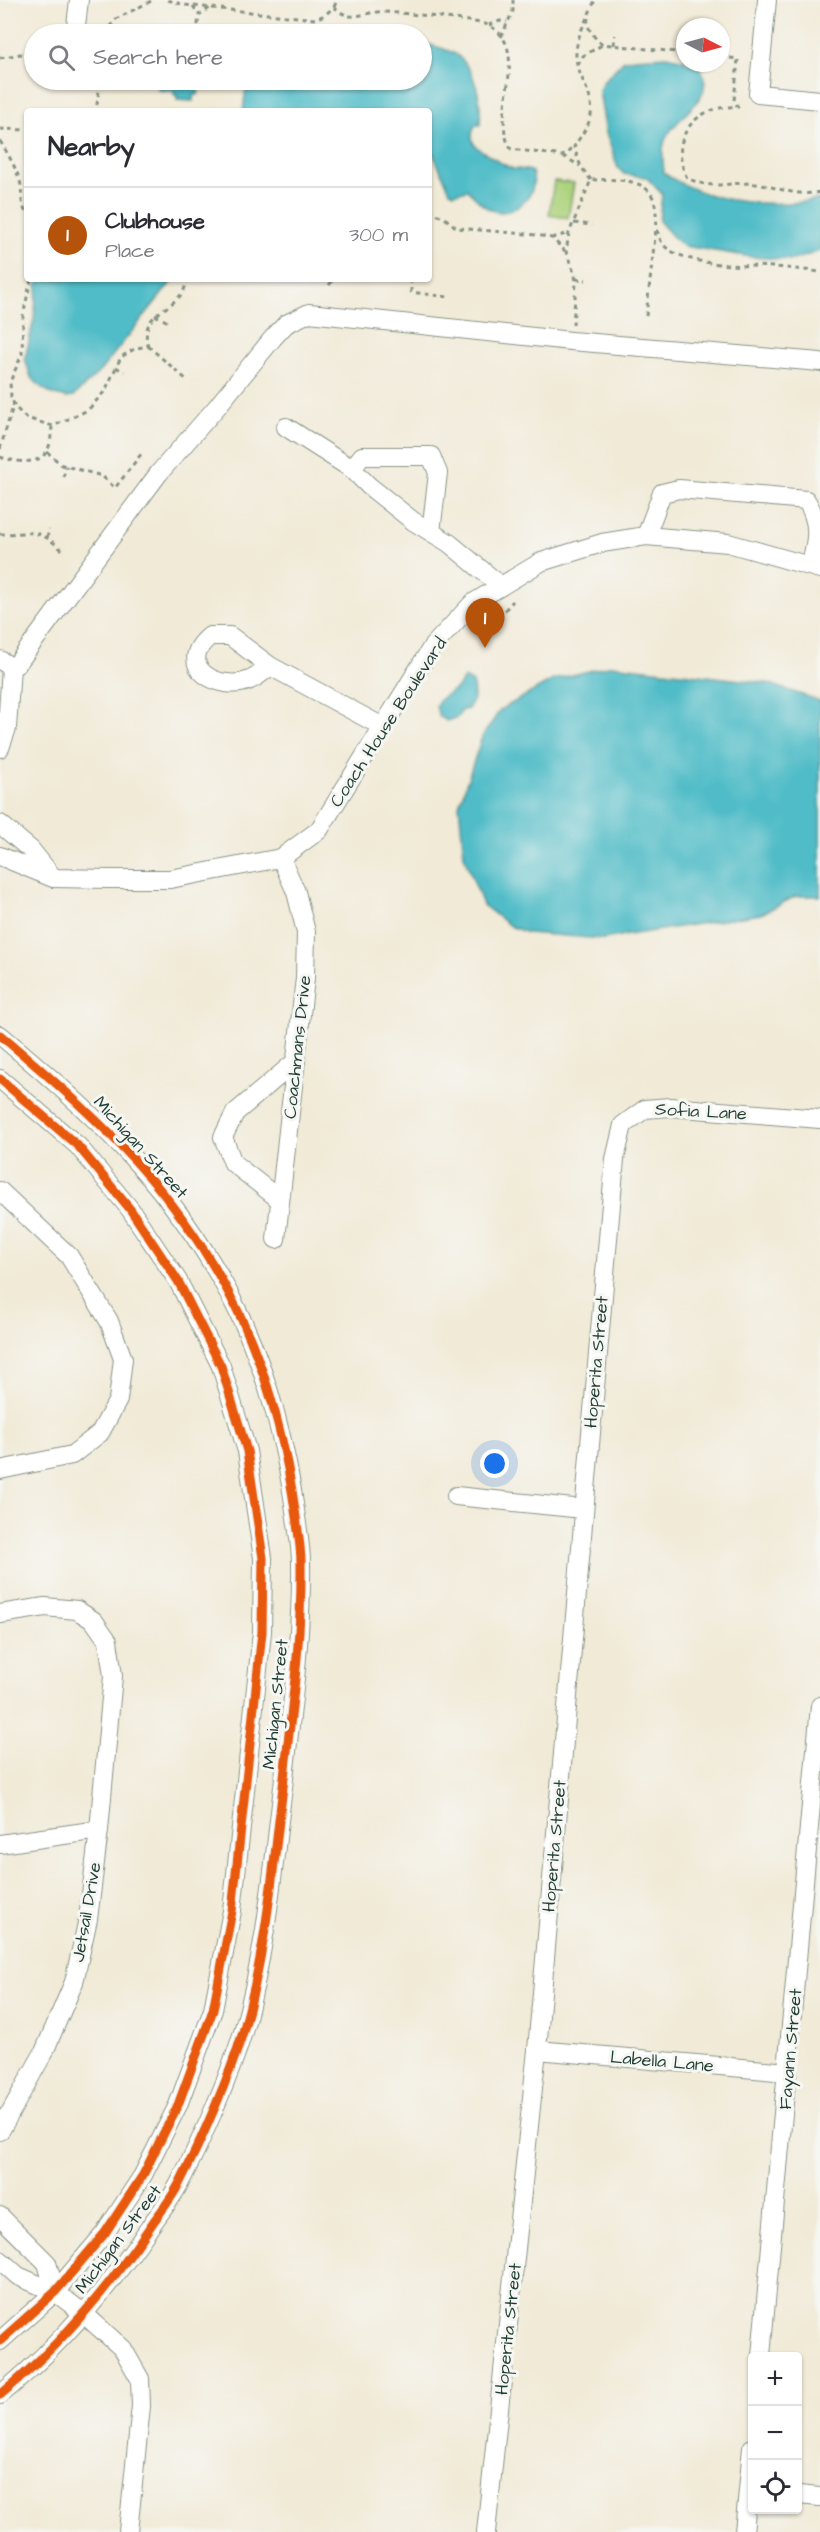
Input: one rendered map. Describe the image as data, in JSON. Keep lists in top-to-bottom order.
{
  "streets": {
    "street": [
      "Coach House Boulevard",
      "Coachmans Drive",
      "Sofia Lane",
      "Michigan Street",
      "Hoperita Street",
      "Jetsail Drive",
      "Fayann Street",
      "Labella Lane"
    ]
  },
  "crossings": [
    ["Coach House Boulevard", "Coachmans Drive"],
    ["Sofia Lane", "Hoperita Street"],
    ["Hoperita Street", "Labella Lane"],
    ["Fayann Street", "Labella Lane"]
  ],
  "north": "right",
  "page": {
    "search": "Search here",
    "heading": "Nearby",
    "list": [
      {
        "mark": "1",
        "name": "Clubhouse",
        "note": "Place",
        "value": "300 m"
      }
    ],
    "pins": "1",
    "map_buttons": ["+", "−"]
  }
}
